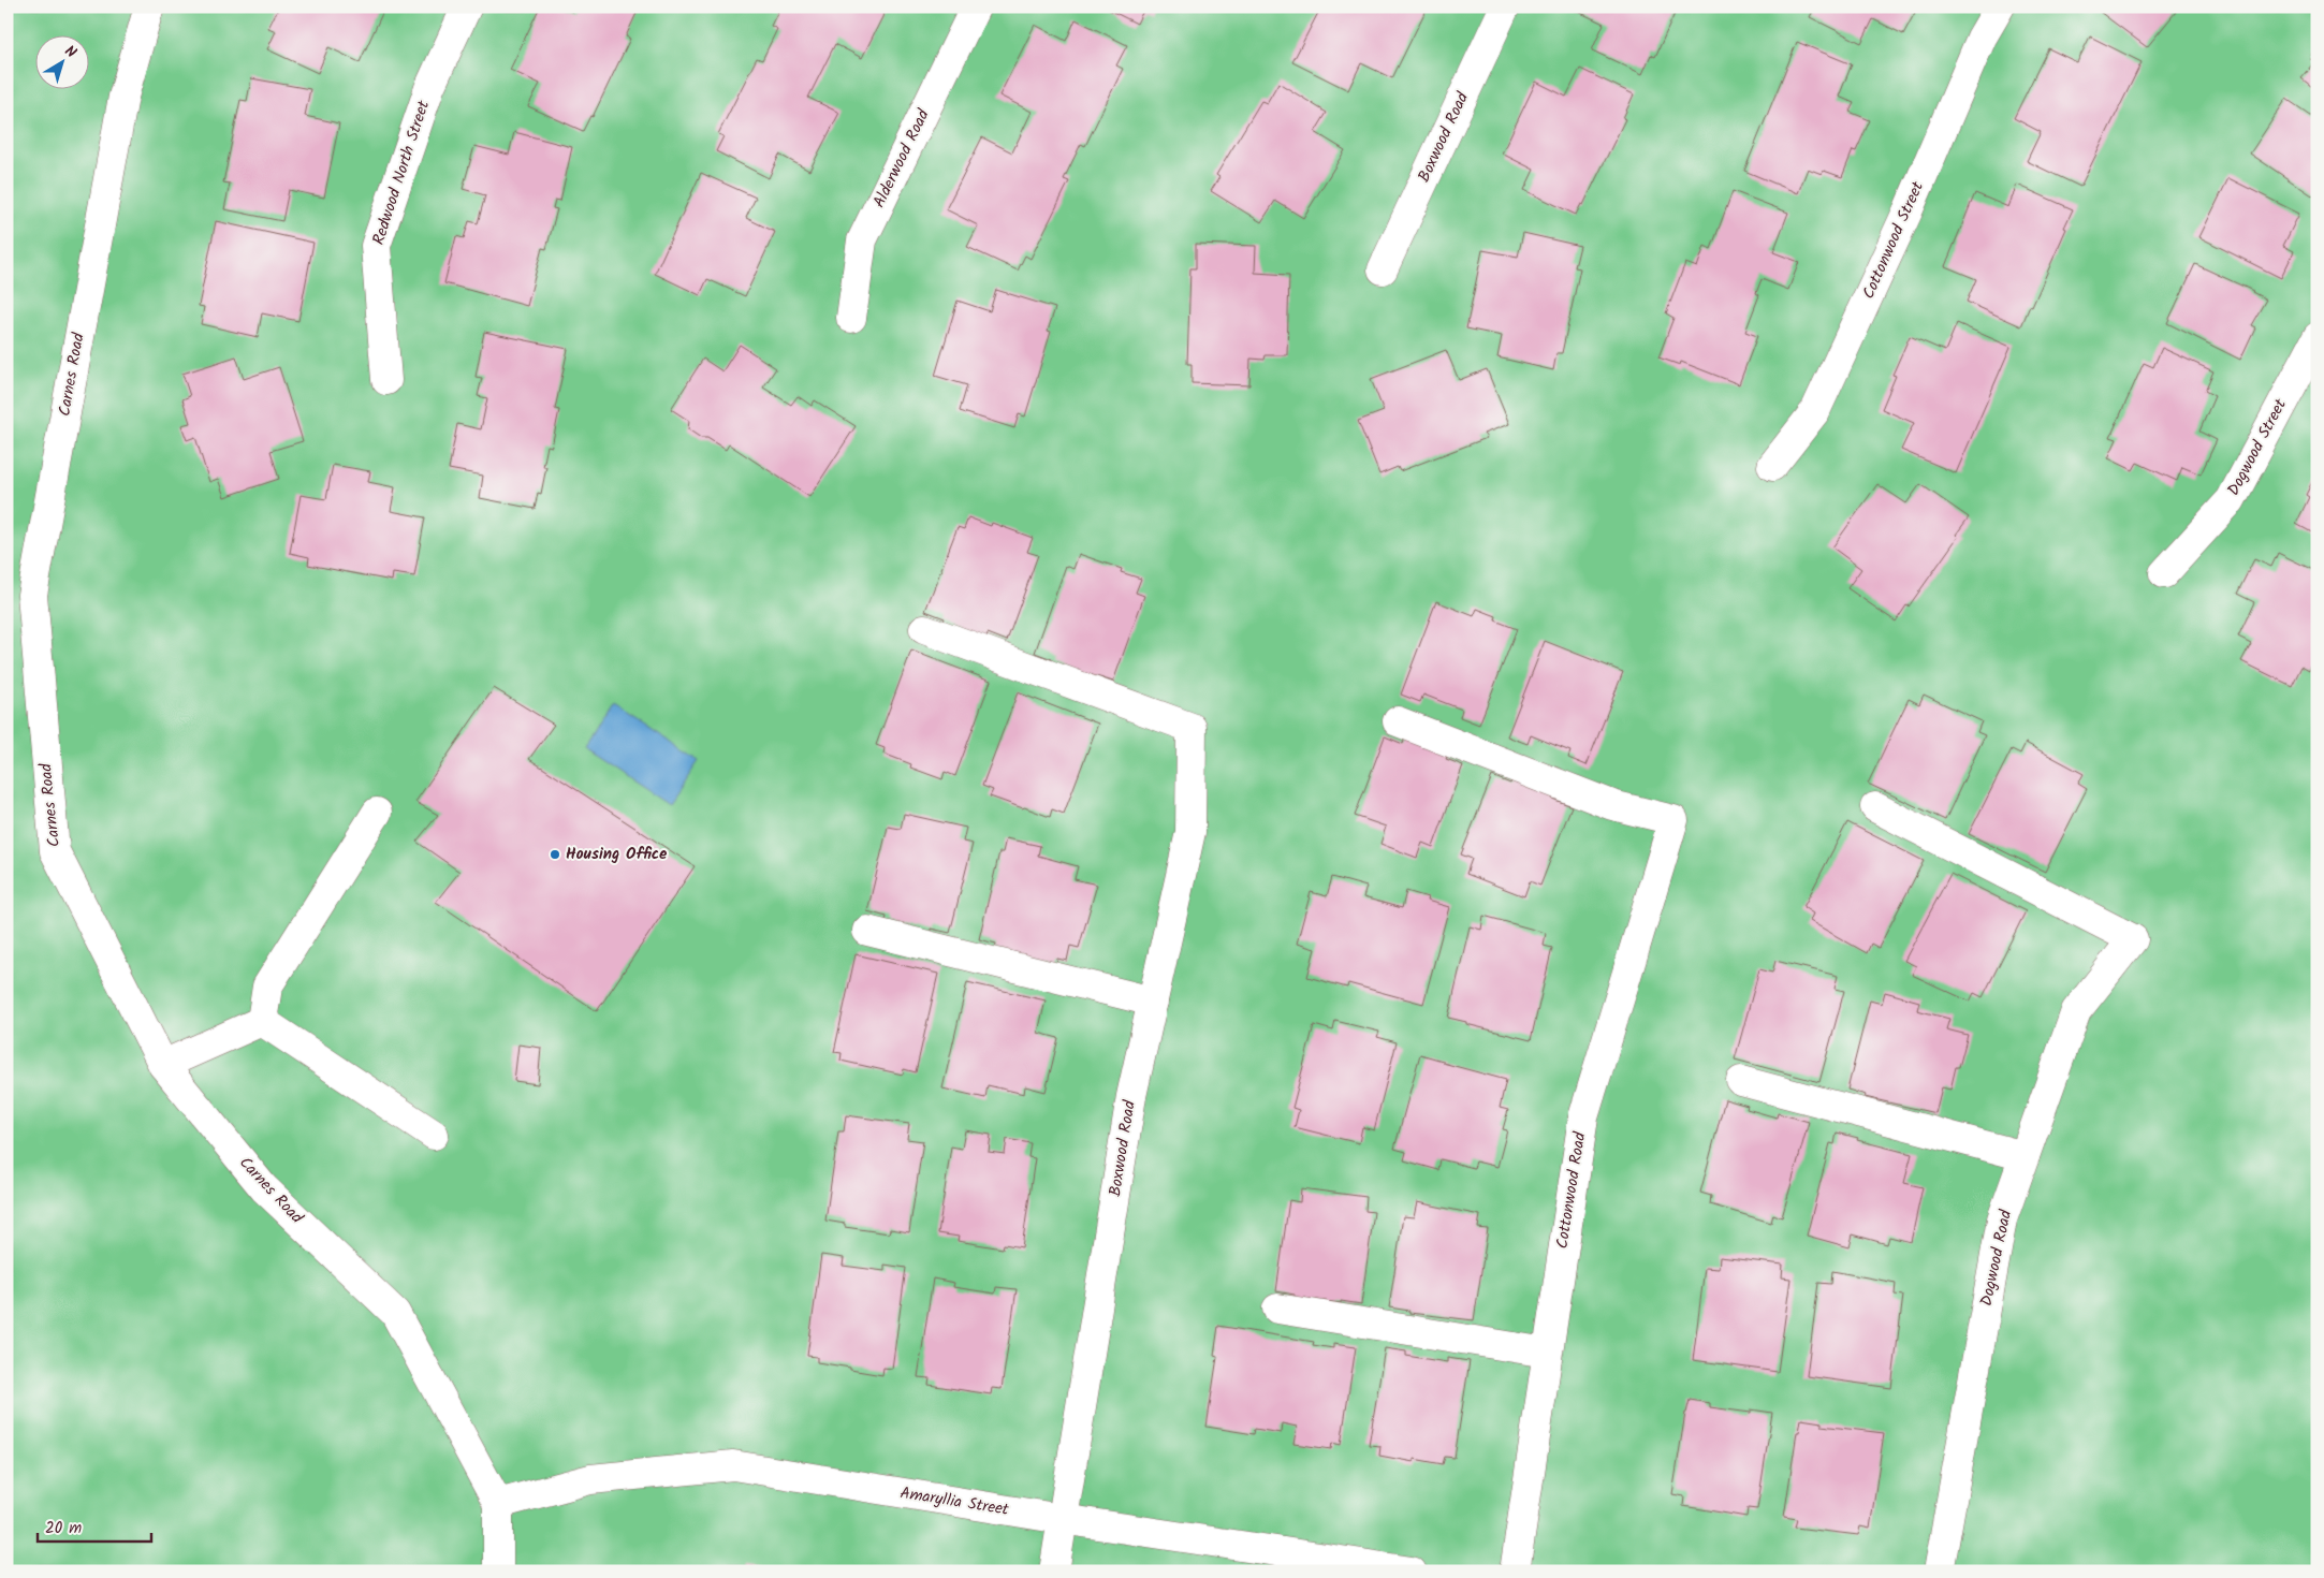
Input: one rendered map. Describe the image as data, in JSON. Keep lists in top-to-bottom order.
{
  "streets": {
    "street": [
      "Boxwood Road",
      "Alderwood Road",
      "Redwood North Street",
      "Cottonwood Street",
      "Carnes Road",
      "Dogwood Street",
      "Cottonwood Road",
      "Dogwood Road",
      "Amaryllia Street"
    ]
  },
  "crossings": [
    ["Boxwood Road", "Amaryllia Street"],
    ["Carnes Road", "Amaryllia Street"]
  ],
  "places": ["Housing Office"],
  "scale_bar": "20 m",
  "north": "top right"
}
